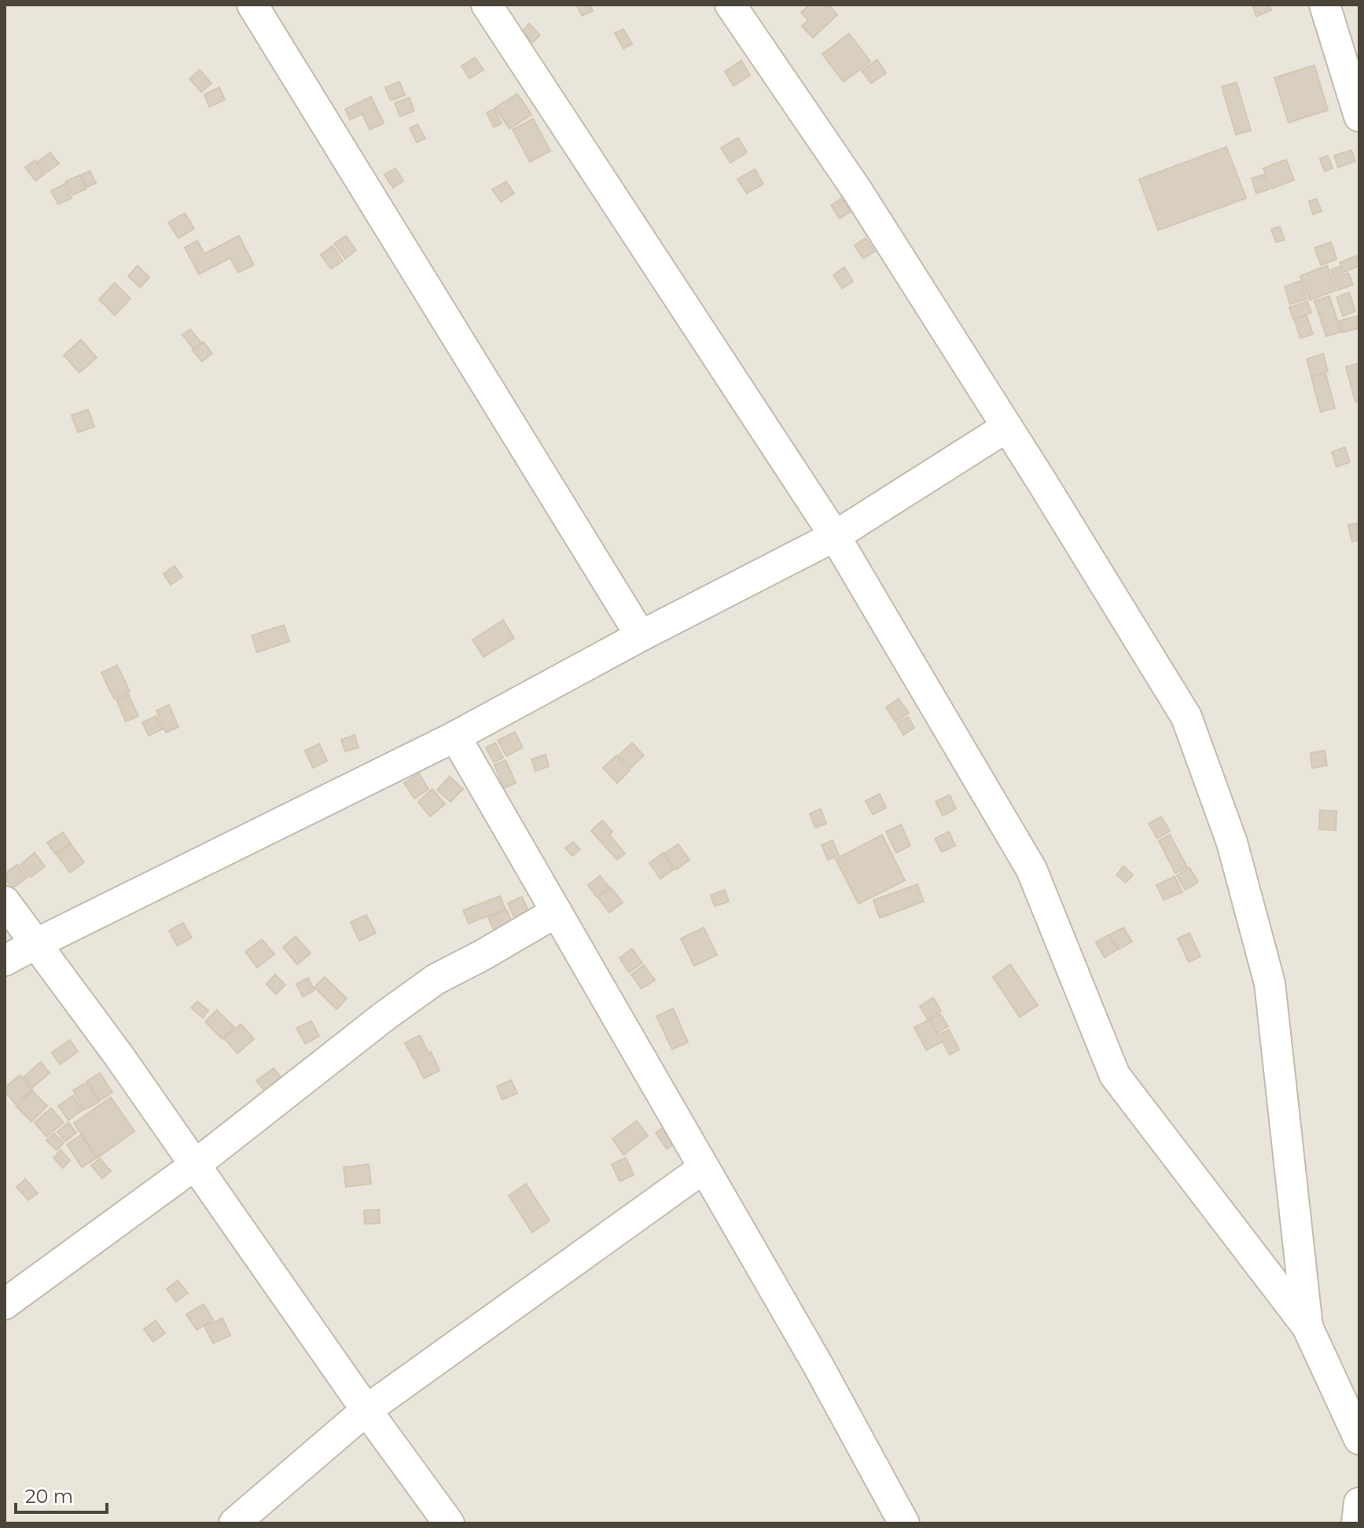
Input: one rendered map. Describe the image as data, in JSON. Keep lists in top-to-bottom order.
{
  "scale_bar": "20 m"
}
